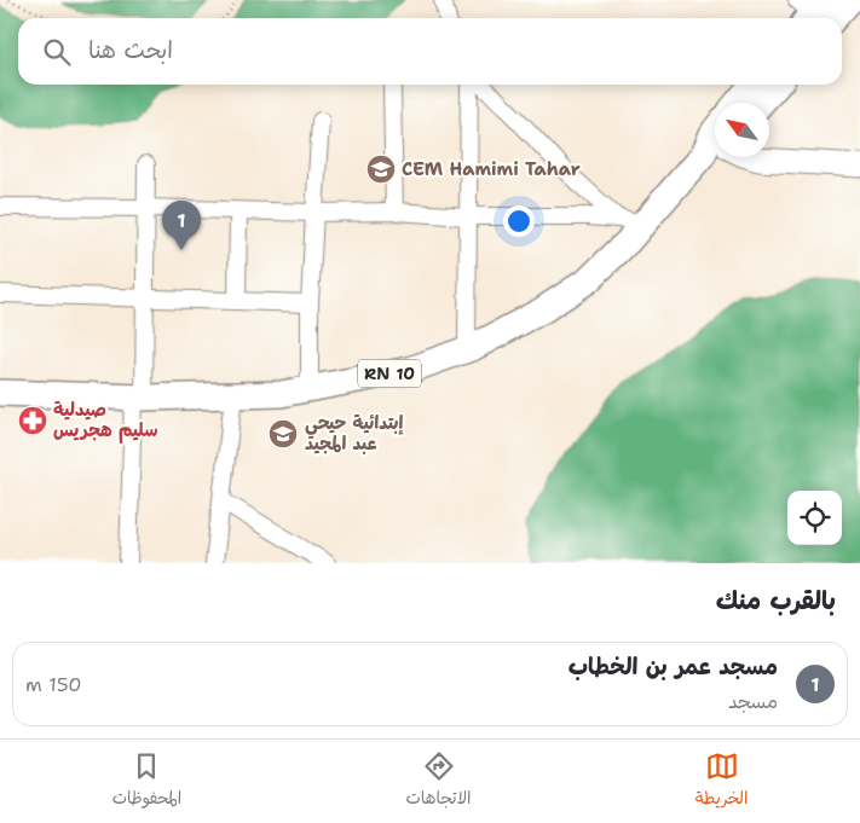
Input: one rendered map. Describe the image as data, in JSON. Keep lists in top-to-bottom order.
{
  "streets": {
    "main road": ["RN 10"]
  },
  "places": {
    "school or university": ["CEM Hamimi Tahar", "إبتدائية حيحي عبد المجيد"],
    "pharmacy": ["صيدلية سليم هجريس"]
  },
  "north": "top left",
  "page": {
    "search": "ابحث هنا",
    "pins": "1",
    "heading": "بالقرب منك",
    "list": [
      {
        "mark": "1",
        "name": "مسجد عمر بن الخطاب",
        "note": "مسجد",
        "value": "150 m"
      }
    ],
    "nav": ["الخريطة", "الاتجاهات", "المحفوظات"]
  }
}
